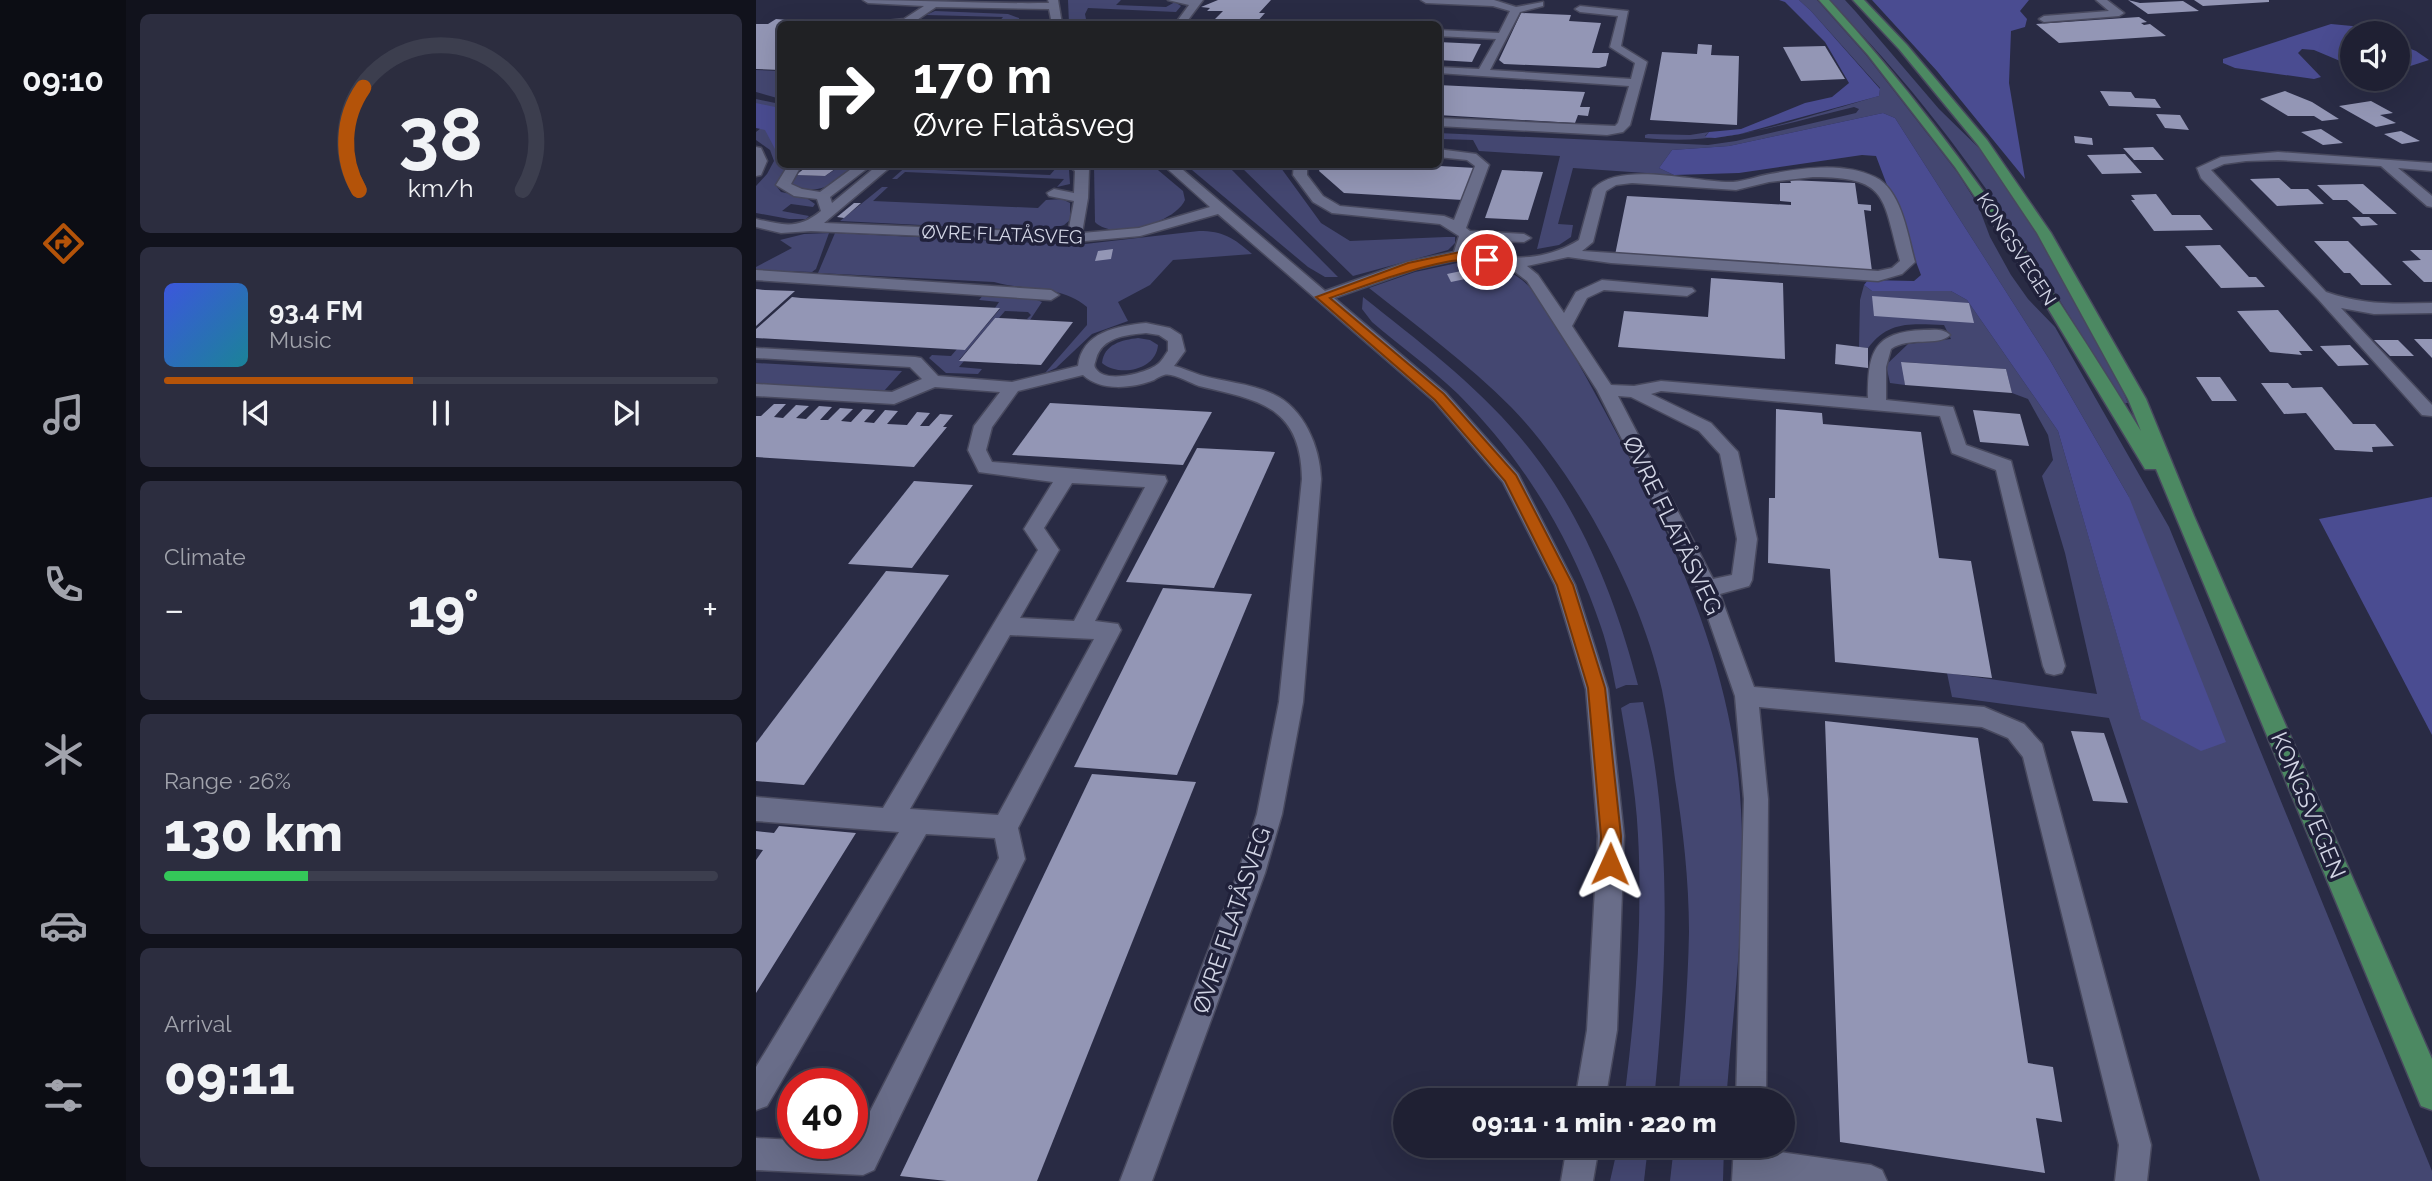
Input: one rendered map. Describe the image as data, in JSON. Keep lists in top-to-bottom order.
{
  "streets": {
    "main road": ["KONGSVEGEN"],
    "street": ["ØVRE FLATÅSVEG"]
  },
  "page": {
    "tabs": "09:10",
    "turn": ["170 m", "Øvre Flatåsveg"],
    "song": ["93.4 FM", "Music"],
    "tile": [
      "Climate",
      ["Range · 26%", "130 km"],
      ["Arrival", "09:11"]
    ],
    "heat": ["−", "19°", "+"],
    "limit": "40",
    "trip": "09:11 · 1 min · 220 m",
    "gauge": ["38", "km/h"]
  }
}
